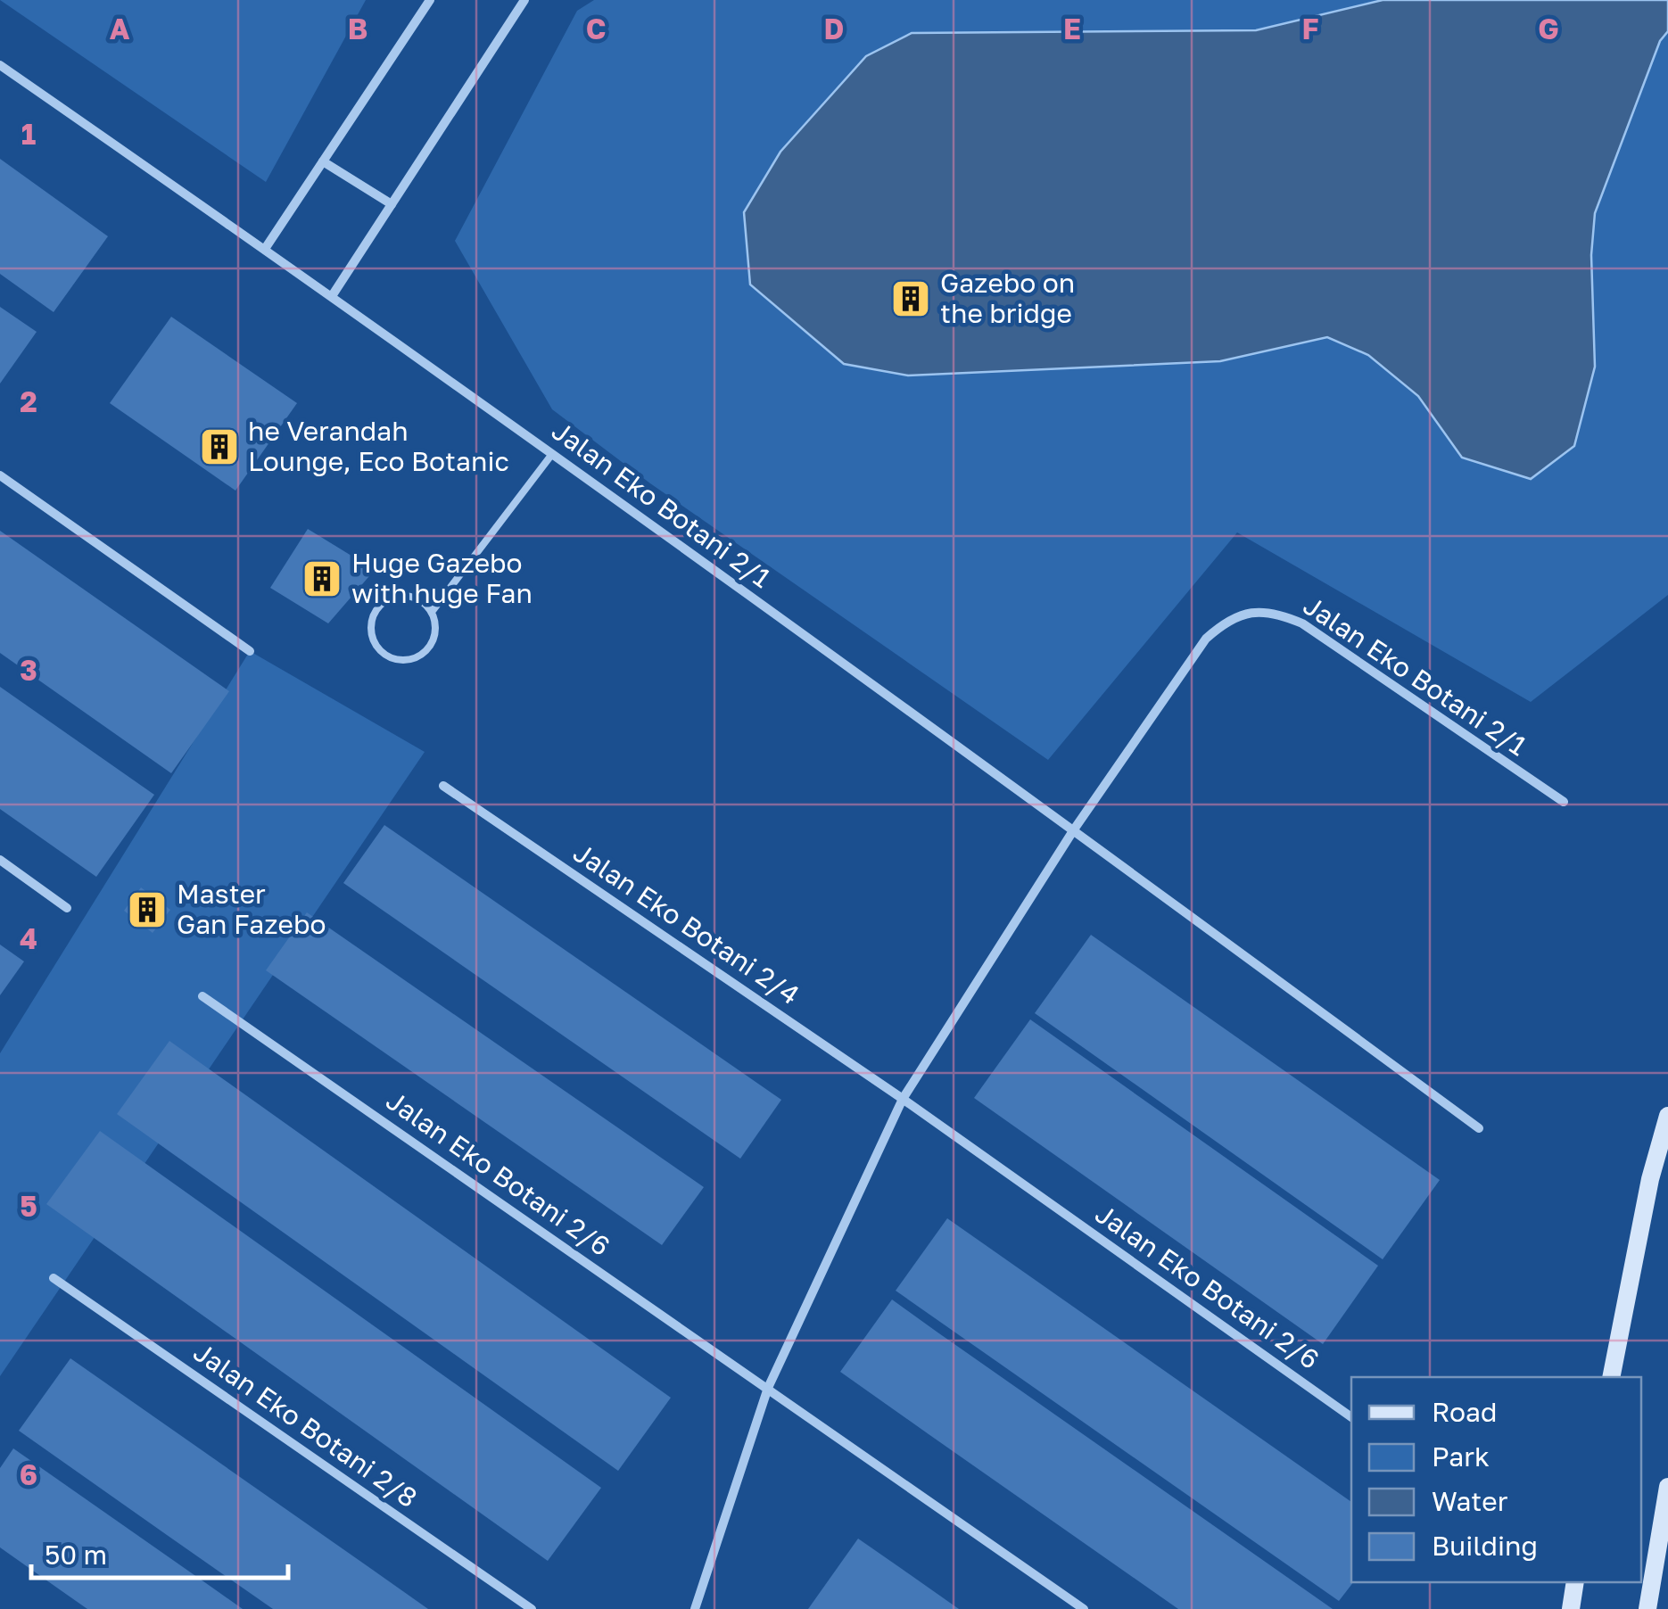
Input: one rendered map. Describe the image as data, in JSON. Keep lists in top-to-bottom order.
{
  "streets": {
    "street": [
      "Jalan Eko Botani 2/1",
      "Jalan Eko Botani 2/4",
      "Jalan Eko Botani 2/6",
      "Jalan Eko Botani 2/8"
    ]
  },
  "crossings": [
    ["Jalan Eko Botani 2/4", "Jalan Eko Botani 2/6"]
  ],
  "places": {
    "building": [
      "Gazebo on the bridge",
      "he Verandah Lounge, Eco Botanic",
      "Huge Gazebo with huge Fan",
      "Master Gan Fazebo"
    ]
  },
  "legend": [
    "Road",
    "Park",
    "Water",
    "Building"
  ],
  "scale_bar": "50 m",
  "grid": {
    "columns": [
      "A",
      "B",
      "C",
      "D",
      "E",
      "F",
      "G"
    ],
    "rows": [
      "1",
      "2",
      "3",
      "4",
      "5",
      "6"
    ]
  }
}
